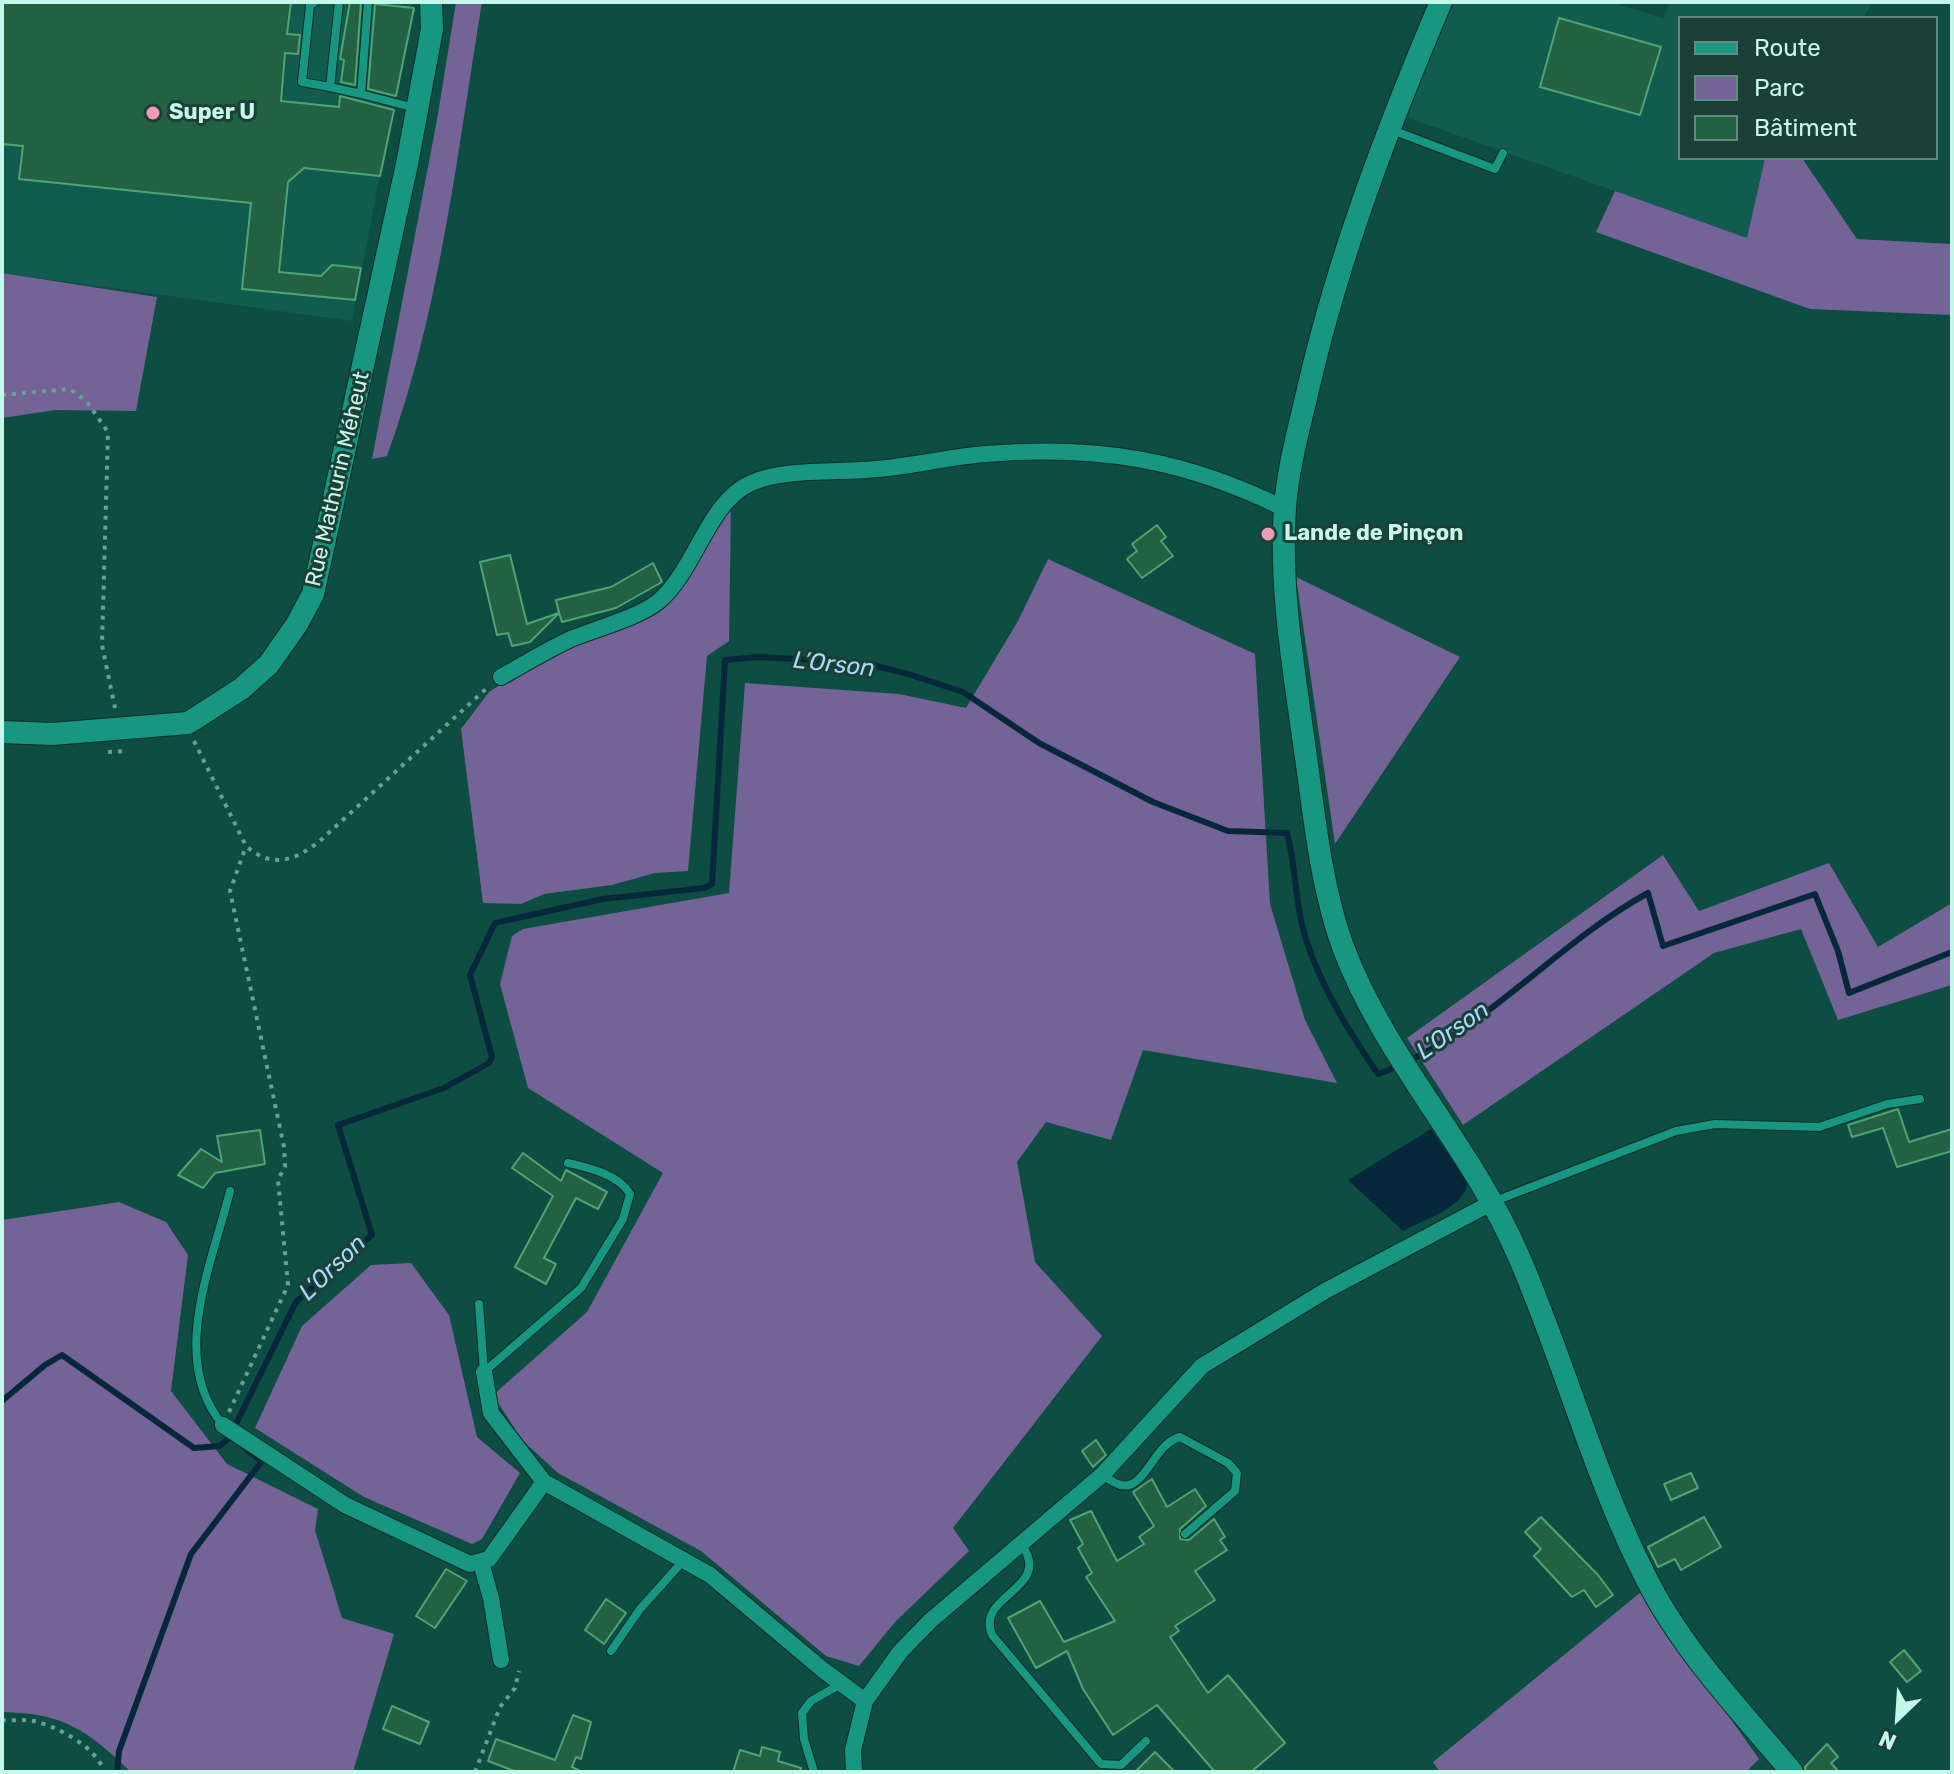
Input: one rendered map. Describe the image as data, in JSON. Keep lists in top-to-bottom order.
{
  "streets": {
    "street": ["Rue Mathurin Méheut"]
  },
  "water": ["L’Orson"],
  "places": ["Super U", "Lande de Pinçon"],
  "legend": ["Route", "Parc", "Bâtiment"],
  "north": "bottom left"
}
